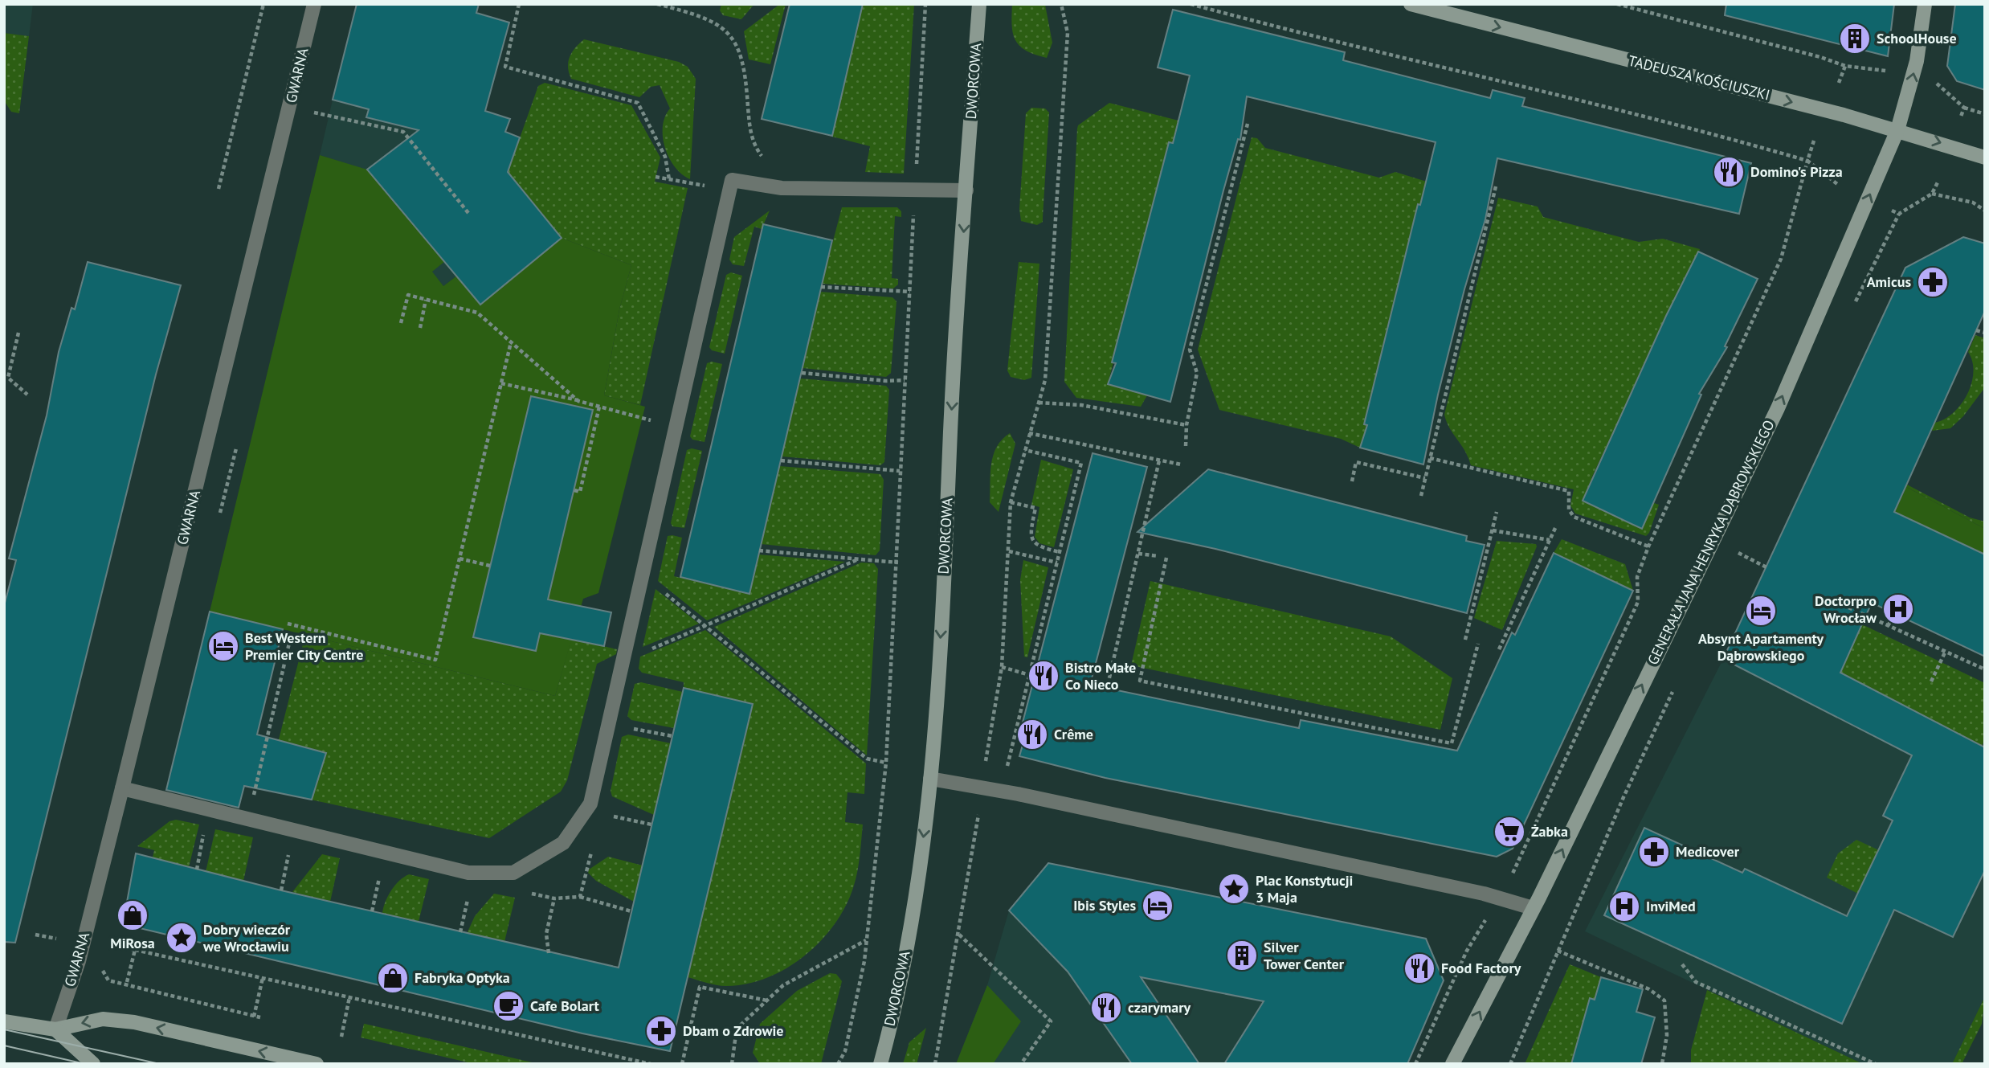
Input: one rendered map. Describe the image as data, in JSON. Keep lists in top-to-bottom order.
{
  "streets": {
    "street": [
      "GWARNA",
      "TADEUSZA KOŚCIUSZKI",
      "DWORCOWA",
      "GENERAŁA JANA HENRYKA DĄBROWSKIEGO"
    ]
  },
  "crossings": [
    ["TADEUSZA KOŚCIUSZKI", "GENERAŁA JANA HENRYKA DĄBROWSKIEGO"]
  ],
  "one_way": ["TADEUSZA KOŚCIUSZKI", "DWORCOWA", "GENERAŁA JANA HENRYKA DĄBROWSKIEGO"],
  "places": {
    "building": ["SchoolHouse", "Silver Tower Center"],
    "restaurant": [
      "Domino's Pizza",
      "Bistro Małe Co Nieco",
      "Crême",
      "Food Factory",
      "czarymary"
    ],
    "pharmacy": ["Amicus", "Medicover", "Dbam o Zdrowie"],
    "hospital": ["Doctorpro Wrocław", "InviMed"],
    "hotel": ["Absynt Apartamenty Dąbrowskiego", "Best Western Premier City Centre", "Ibis Styles"],
    "supermarket": ["Żabka"],
    "place": ["Plac Konstytucji 3 Maja", "Dobry wieczór we Wrocławiu"],
    "shop": ["MiRosa", "Fabryka Optyka"],
    "cafe": ["Cafe Bolart"]
  }
}
